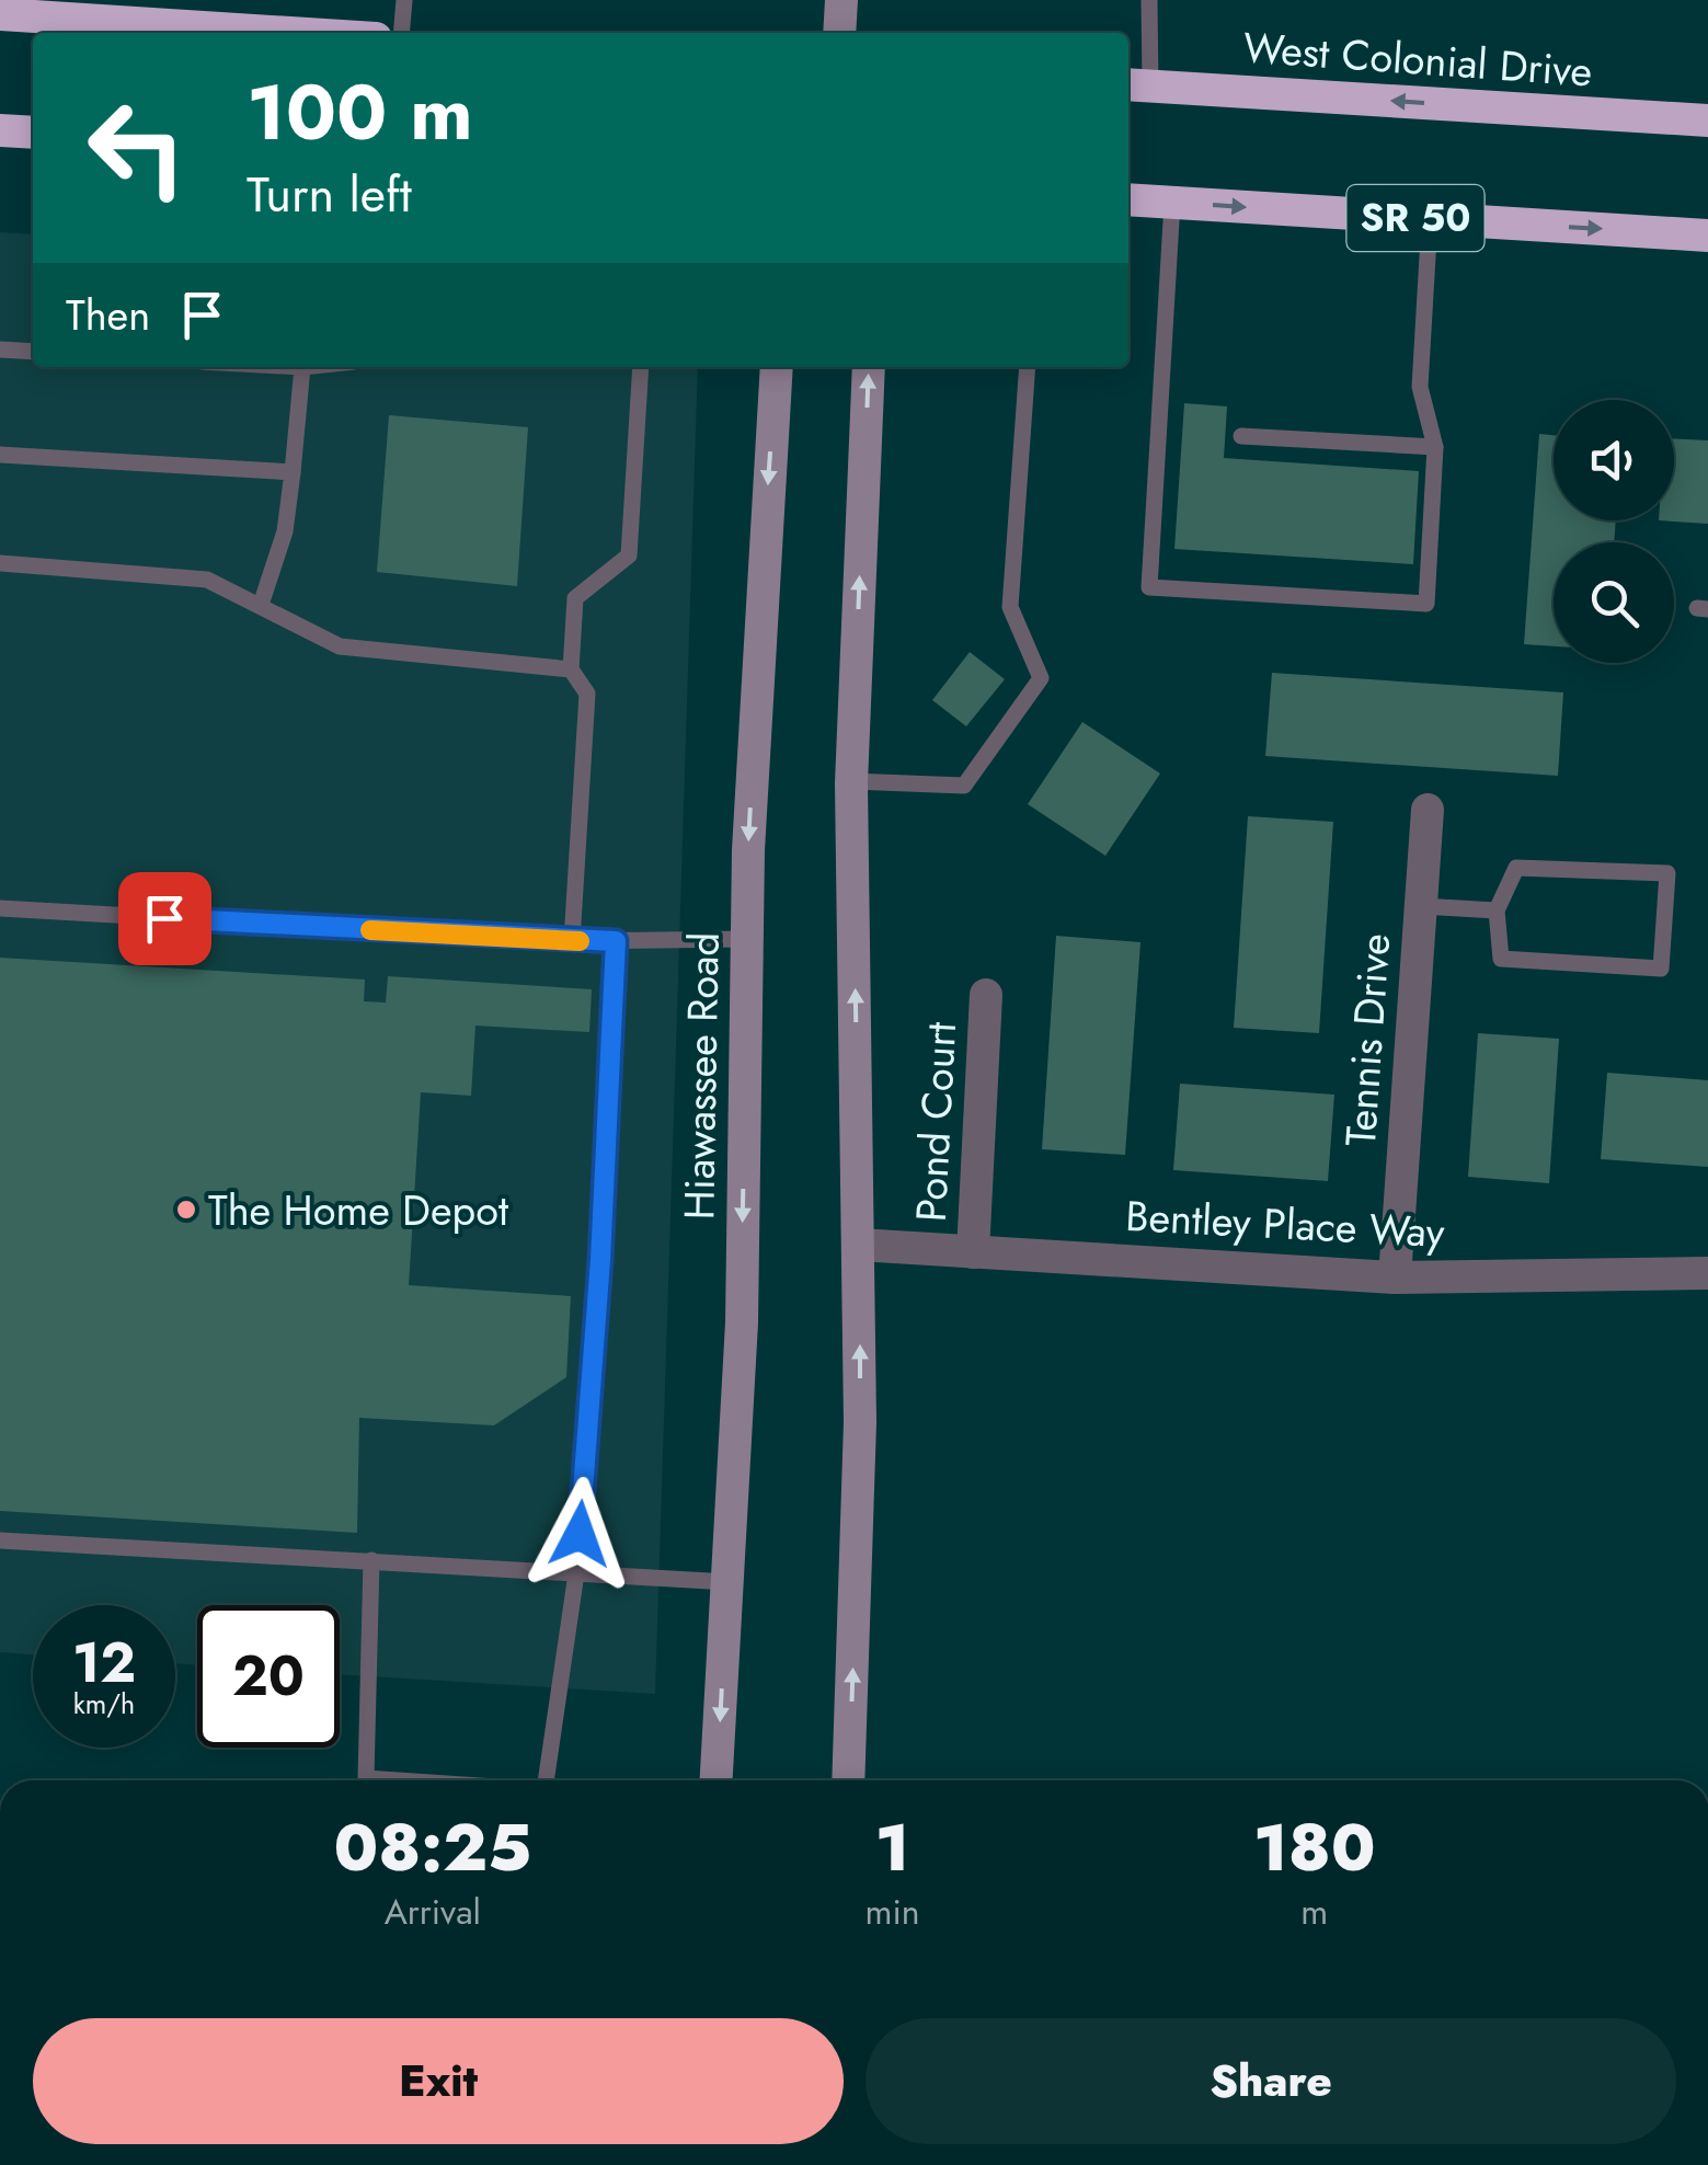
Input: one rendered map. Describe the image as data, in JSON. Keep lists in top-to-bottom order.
{
  "streets": {
    "highway": ["West Colonial Drive", "SR 50"],
    "main road": ["Hiawassee Road"],
    "street": ["Tennis Drive", "Pond Court", "Bentley Place Way"]
  },
  "crossings": [
    ["Tennis Drive", "Bentley Place Way"],
    ["Pond Court", "Bentley Place Way"]
  ],
  "places": ["The Home Depot"],
  "page": {
    "turn": ["100 m", "Turn left"],
    "then": "Then",
    "speed": "12 km/h",
    "limit": "20",
    "eta": [
      "08:25",
      "Arrival",
      "1",
      "min",
      "180",
      "m"
    ],
    "buttons": ["Exit", "Share"]
  }
}
